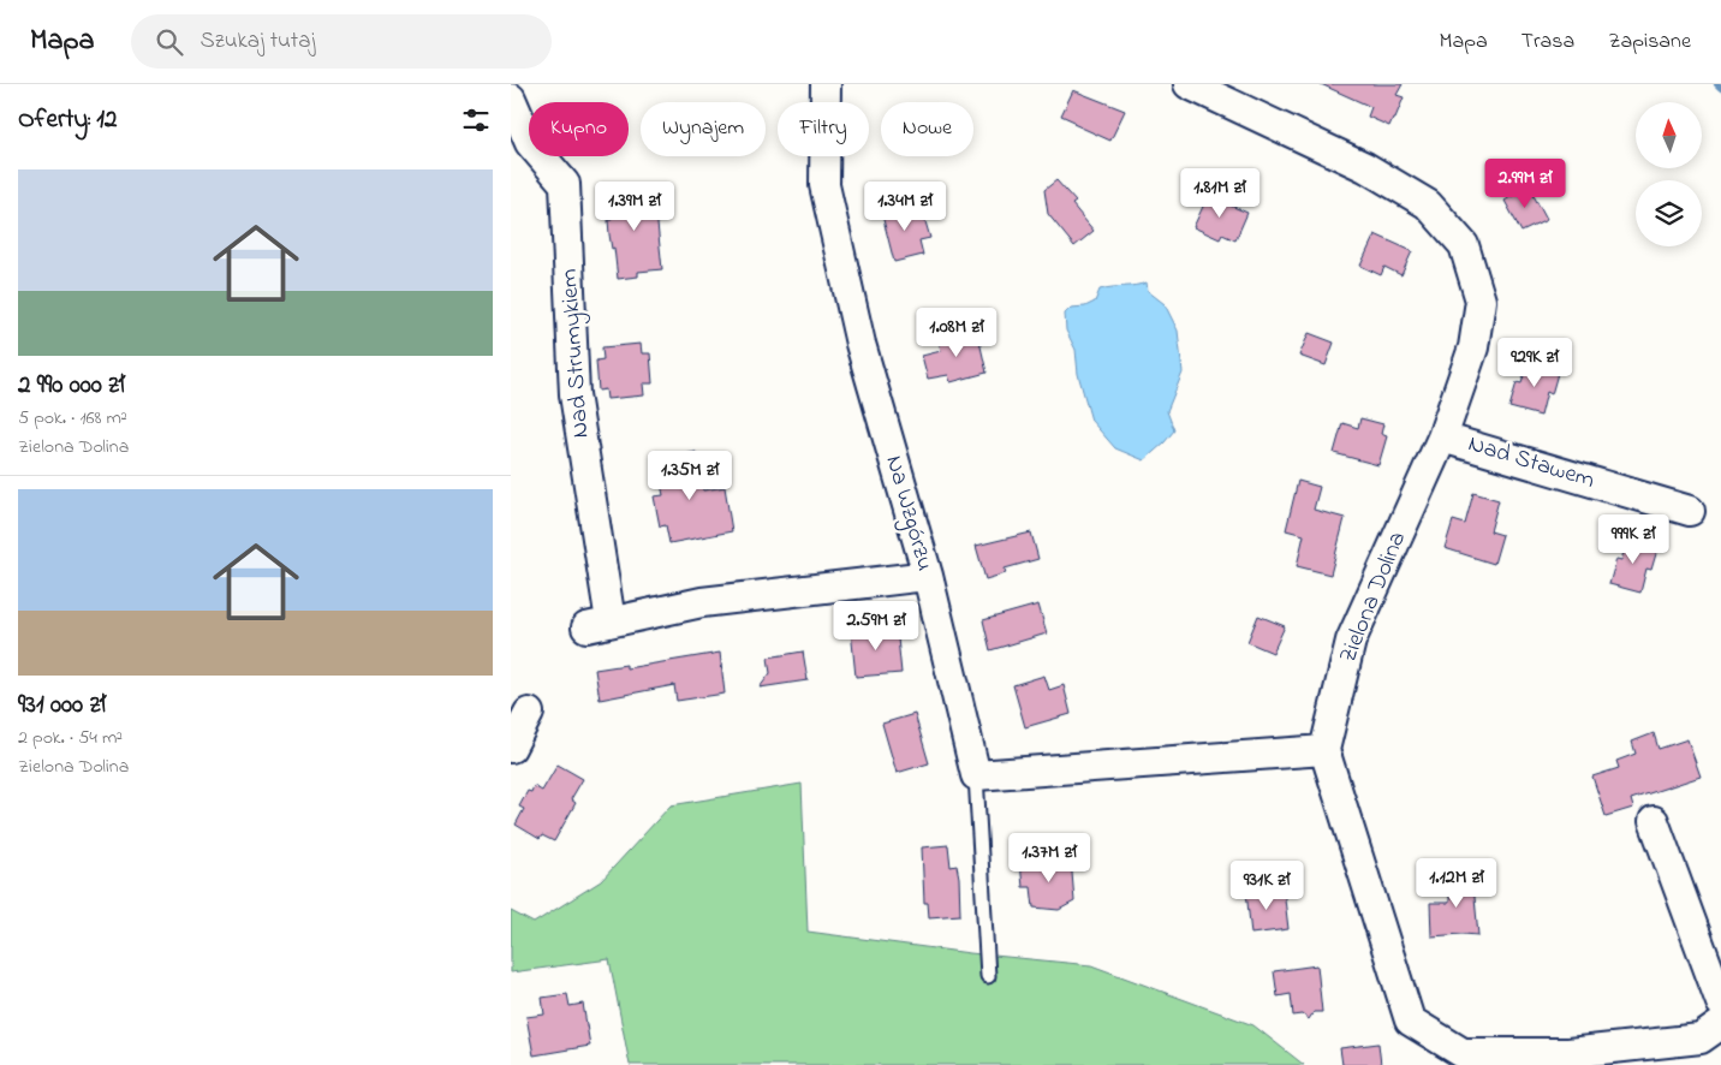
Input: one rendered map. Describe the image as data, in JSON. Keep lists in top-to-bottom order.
{
  "streets": {
    "street": [
      "Nad Strumykiem",
      "Nad Stawem",
      "Na Wzgórzu",
      "Zielona Dolina"
    ]
  },
  "crossings": [
    ["Nad Strumykiem", "Na Wzgórzu"],
    ["Nad Stawem", "Zielona Dolina"]
  ],
  "north": "top",
  "page": {
    "header": "Mapa",
    "search": "Szukaj tutaj",
    "nav": ["Mapa", "Trasa", "Zapisane"],
    "heading": "Oferty: 12",
    "chip": [
      "Kupno",
      "Wynajem",
      "Filtry",
      "Nowe"
    ],
    "list": [
      {
        "name": "2 990 000 zł",
        "note": "5 pok. · 168 m² · Zielona Dolina"
      },
      {
        "name": "931 000 zł",
        "note": "2 pok. · 54 m² · Zielona Dolina"
      }
    ],
    "price": [
      "2.99M zł",
      "1.81M zł",
      "1.39M zł",
      "1.34M zł",
      "1.08M zł",
      "929K zł",
      "1.35M zł",
      "999K zł",
      "2.59M zł",
      "1.37M zł",
      "1.12M zł",
      "931K zł"
    ]
  }
}
